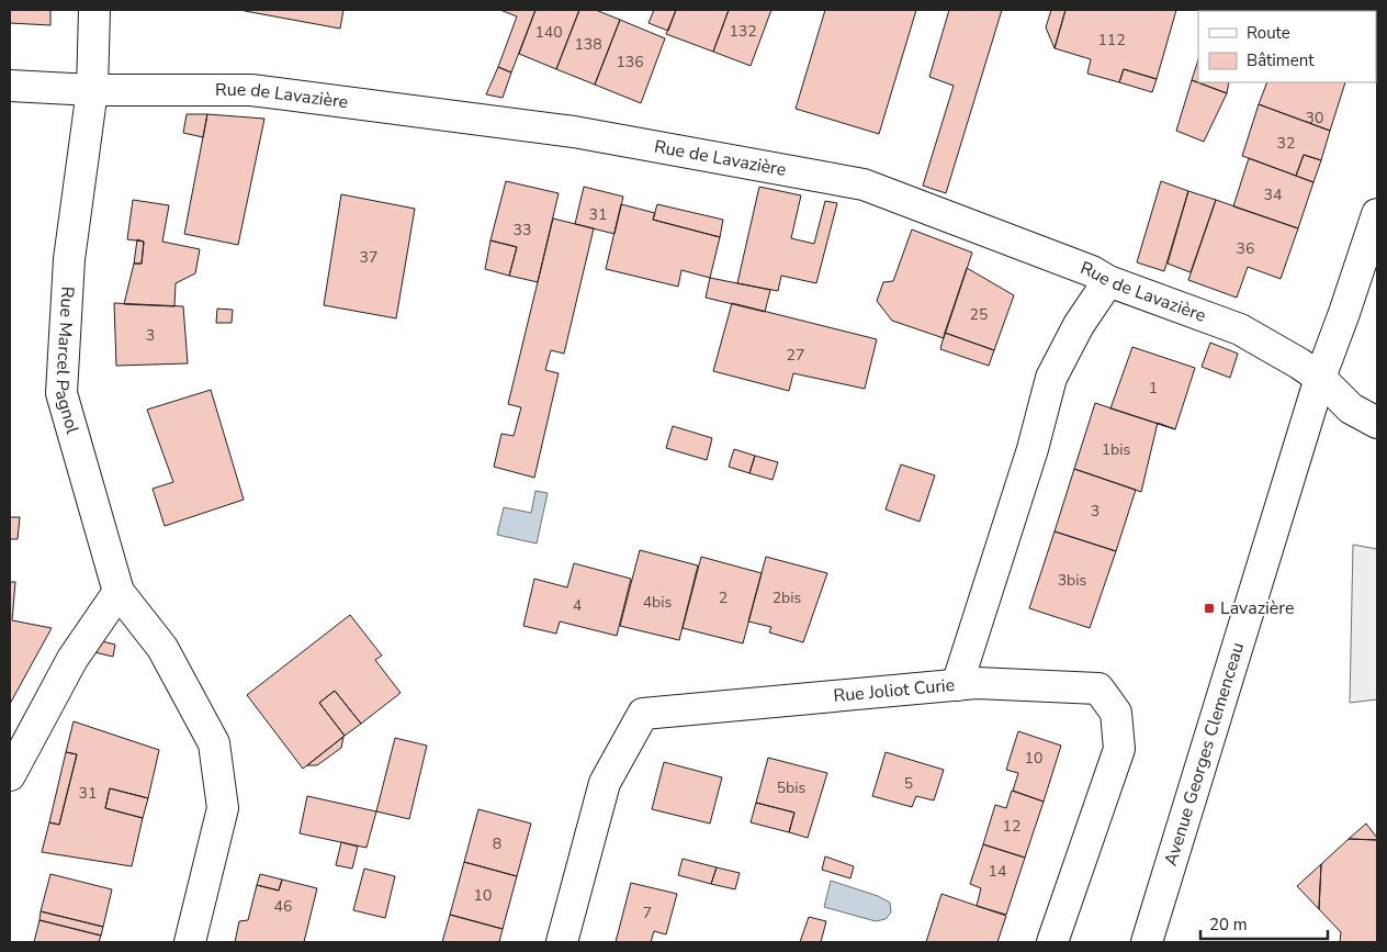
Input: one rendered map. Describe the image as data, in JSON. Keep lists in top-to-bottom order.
{
  "streets": {
    "street": [
      "Rue de Lavazière",
      "Rue Marcel Pagnol",
      "Rue Joliot Curie",
      "Avenue Georges Clemenceau"
    ]
  },
  "crossings": [
    ["Rue de Lavazière", "Rue Marcel Pagnol"],
    ["Rue de Lavazière", "Rue Joliot Curie"],
    ["Rue de Lavazière", "Avenue Georges Clemenceau"]
  ],
  "places": {
    "transit": ["Lavazière"]
  },
  "house_numbers": [
    "132",
    "140",
    "112",
    "138",
    "136",
    "30",
    "32",
    "34",
    "31",
    "33",
    "36",
    "37",
    "25",
    "3",
    "27",
    "1",
    "1bis",
    "3",
    "3bis",
    "2",
    "2bis",
    "4bis",
    "4",
    "10",
    "5",
    "5bis",
    "31",
    "12",
    "8",
    "14",
    "10",
    "46",
    "7"
  ],
  "legend": ["Route", "Bâtiment"],
  "scale_bar": "20 m"
}
